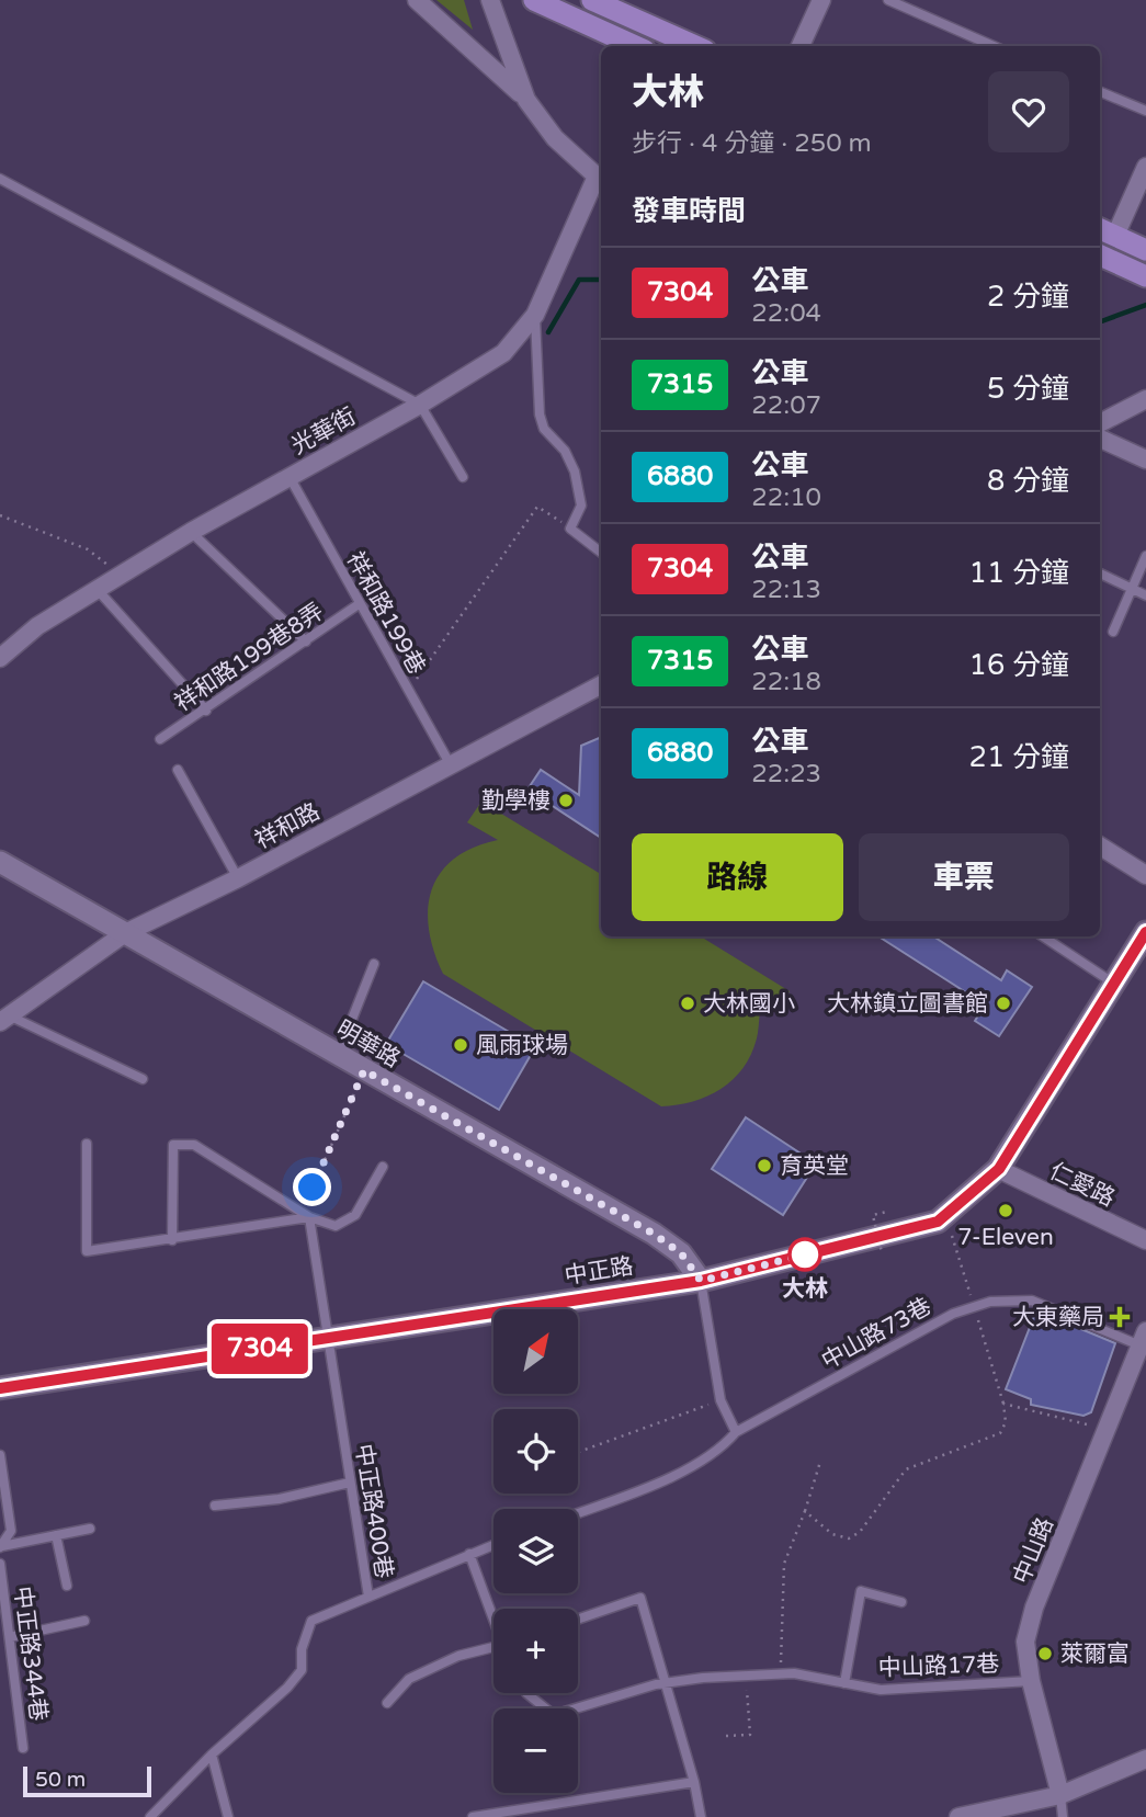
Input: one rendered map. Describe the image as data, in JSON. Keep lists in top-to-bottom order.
{
  "streets": {
    "street": [
      "光華街",
      "祥和路",
      "明華路",
      "仁愛路",
      "中正路",
      "中山路"
    ],
    "lane": [
      "祥和路199巷",
      "祥和路199巷8弄",
      "中山路73巷",
      "中正路400巷",
      "中正路344巷",
      "中山路17巷"
    ]
  },
  "crossings": [
    ["光華街", "祥和路199巷"],
    ["祥和路199巷", "祥和路199巷8弄"],
    ["祥和路199巷", "祥和路"],
    ["祥和路", "明華路"],
    ["明華路", "中正路"],
    ["仁愛路", "中正路"],
    ["中正路", "中正路400巷"],
    ["中山路73巷", "中山路"],
    ["中山路", "中山路17巷"]
  ],
  "places": {
    "other": [
      "勤學樓",
      "大林國小",
      "大林鎮立圖書館",
      "風雨球場",
      "育英堂",
      "7-Eleven",
      "大林",
      "萊爾富"
    ],
    "health": ["大東藥局"]
  },
  "lines": ["bus line 7304"],
  "scale_bar": "50 m",
  "north": "top right",
  "page": {
    "on_map": "7304",
    "heading": [
      ["大林", "步行 · 4 分鐘 · 250 m"],
      "發車時間"
    ],
    "list": [
      {
        "mark": "7304",
        "name": "公車",
        "note": "22:04",
        "value": "2 分鐘"
      },
      {
        "mark": "7315",
        "name": "公車",
        "note": "22:07",
        "value": "5 分鐘"
      },
      {
        "mark": "6880",
        "name": "公車",
        "note": "22:10",
        "value": "8 分鐘"
      },
      {
        "mark": "7304",
        "name": "公車",
        "note": "22:13",
        "value": "11 分鐘"
      },
      {
        "mark": "7315",
        "name": "公車",
        "note": "22:18",
        "value": "16 分鐘"
      },
      {
        "mark": "6880",
        "name": "公車",
        "note": "22:23",
        "value": "21 分鐘"
      }
    ],
    "buttons": ["路線", "車票"],
    "map_buttons": ["+", "−"],
    "scale": "50 m"
  }
}
